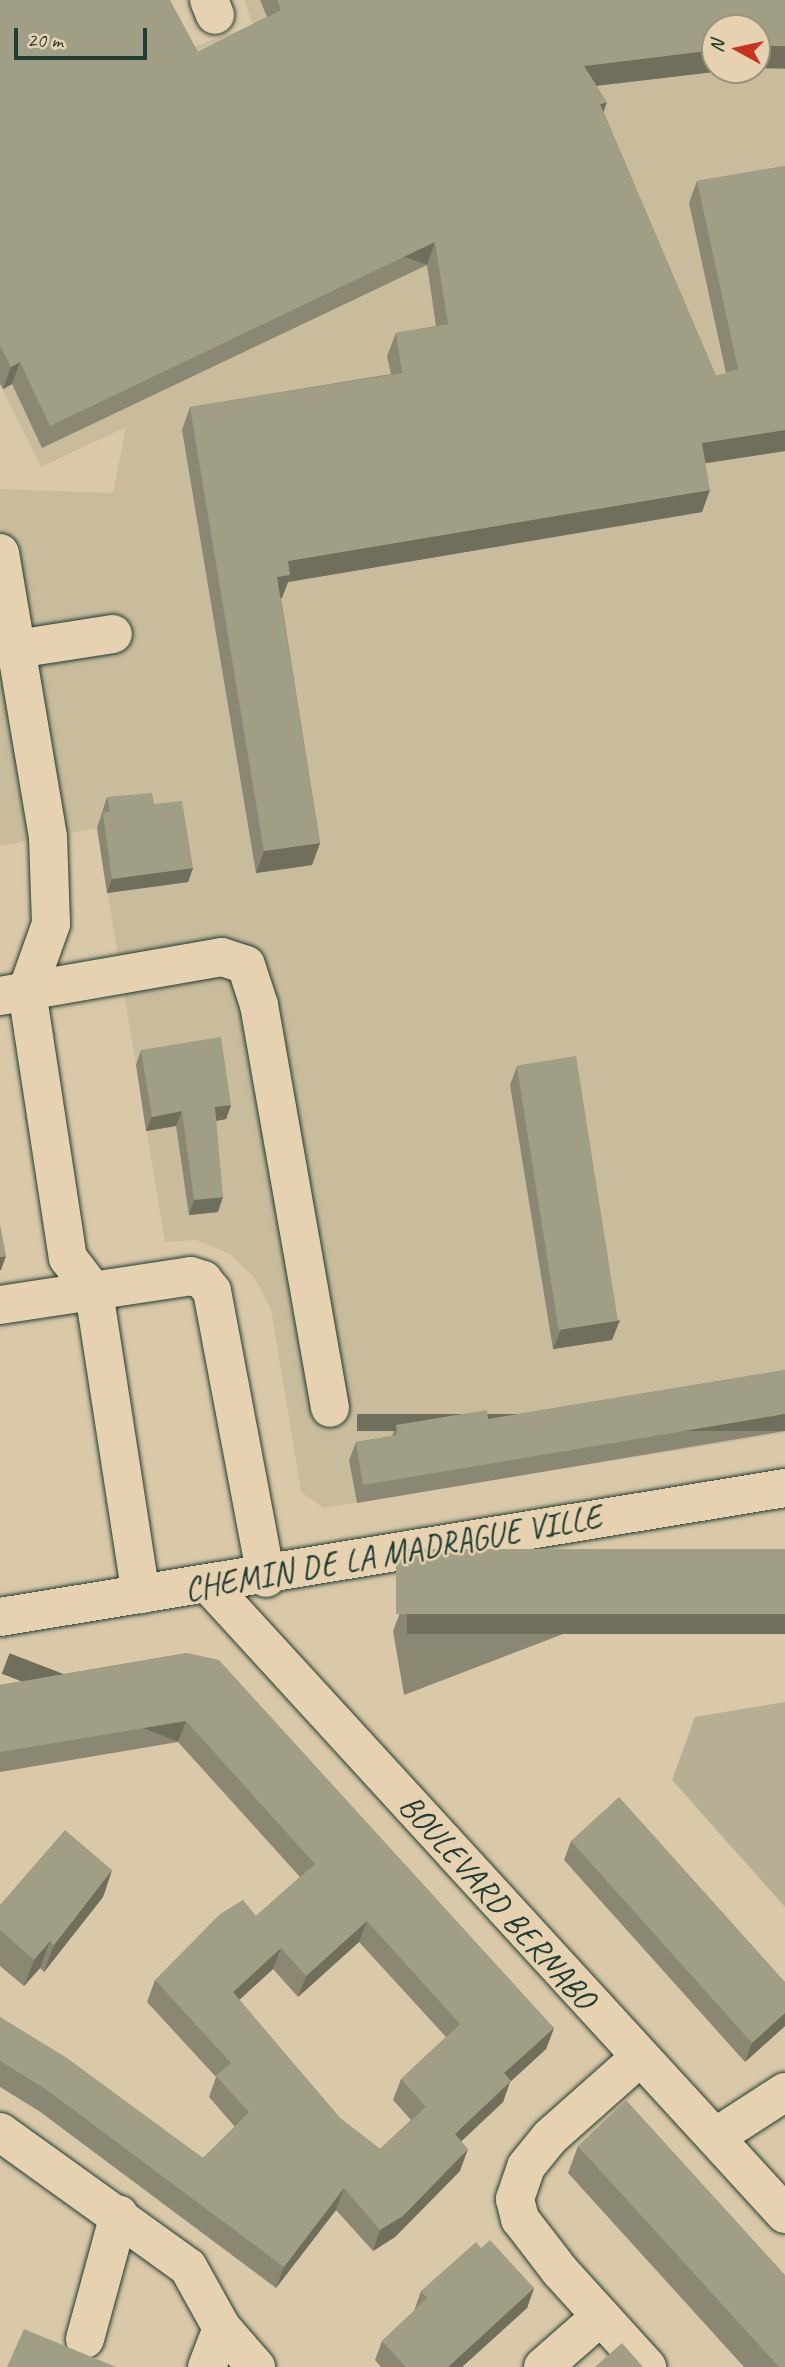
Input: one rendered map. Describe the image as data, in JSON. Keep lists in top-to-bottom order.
{
  "streets": {
    "street": ["CHEMIN DE LA MADRAGUE VILLE", "BOULEVARD BERNABO"]
  },
  "crossings": [
    ["CHEMIN DE LA MADRAGUE VILLE", "BOULEVARD BERNABO"]
  ],
  "scale_bar": "20 m",
  "north": "left"
}
